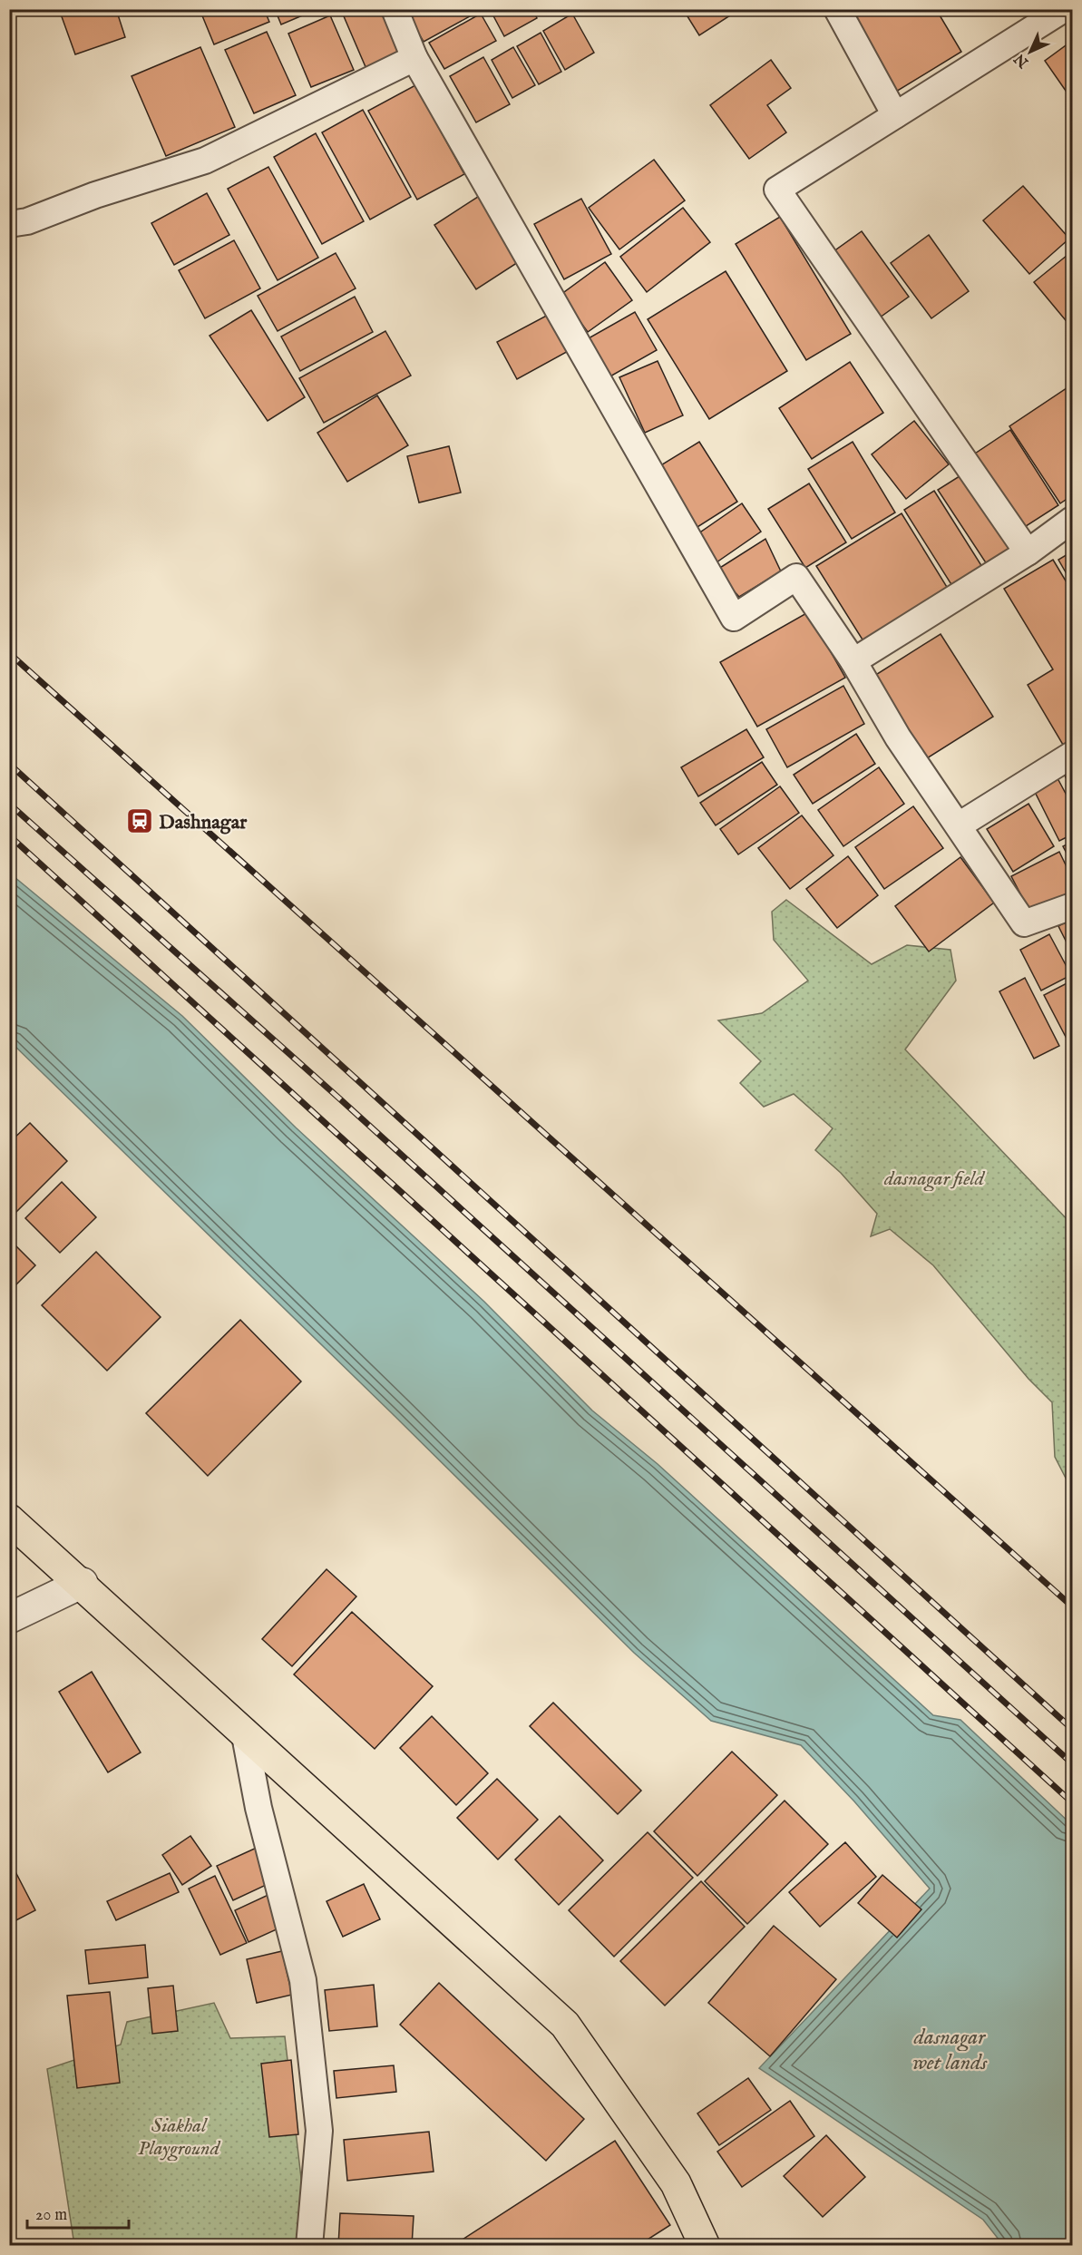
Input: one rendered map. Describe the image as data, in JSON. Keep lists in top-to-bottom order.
{
  "water": ["dasnagar wet lands"],
  "parks": ["dasnagar field", "Siakhal Playground"],
  "places": {
    "station": ["Dashnagar"]
  },
  "scale_bar": "20 m",
  "north": "bottom left"
}
